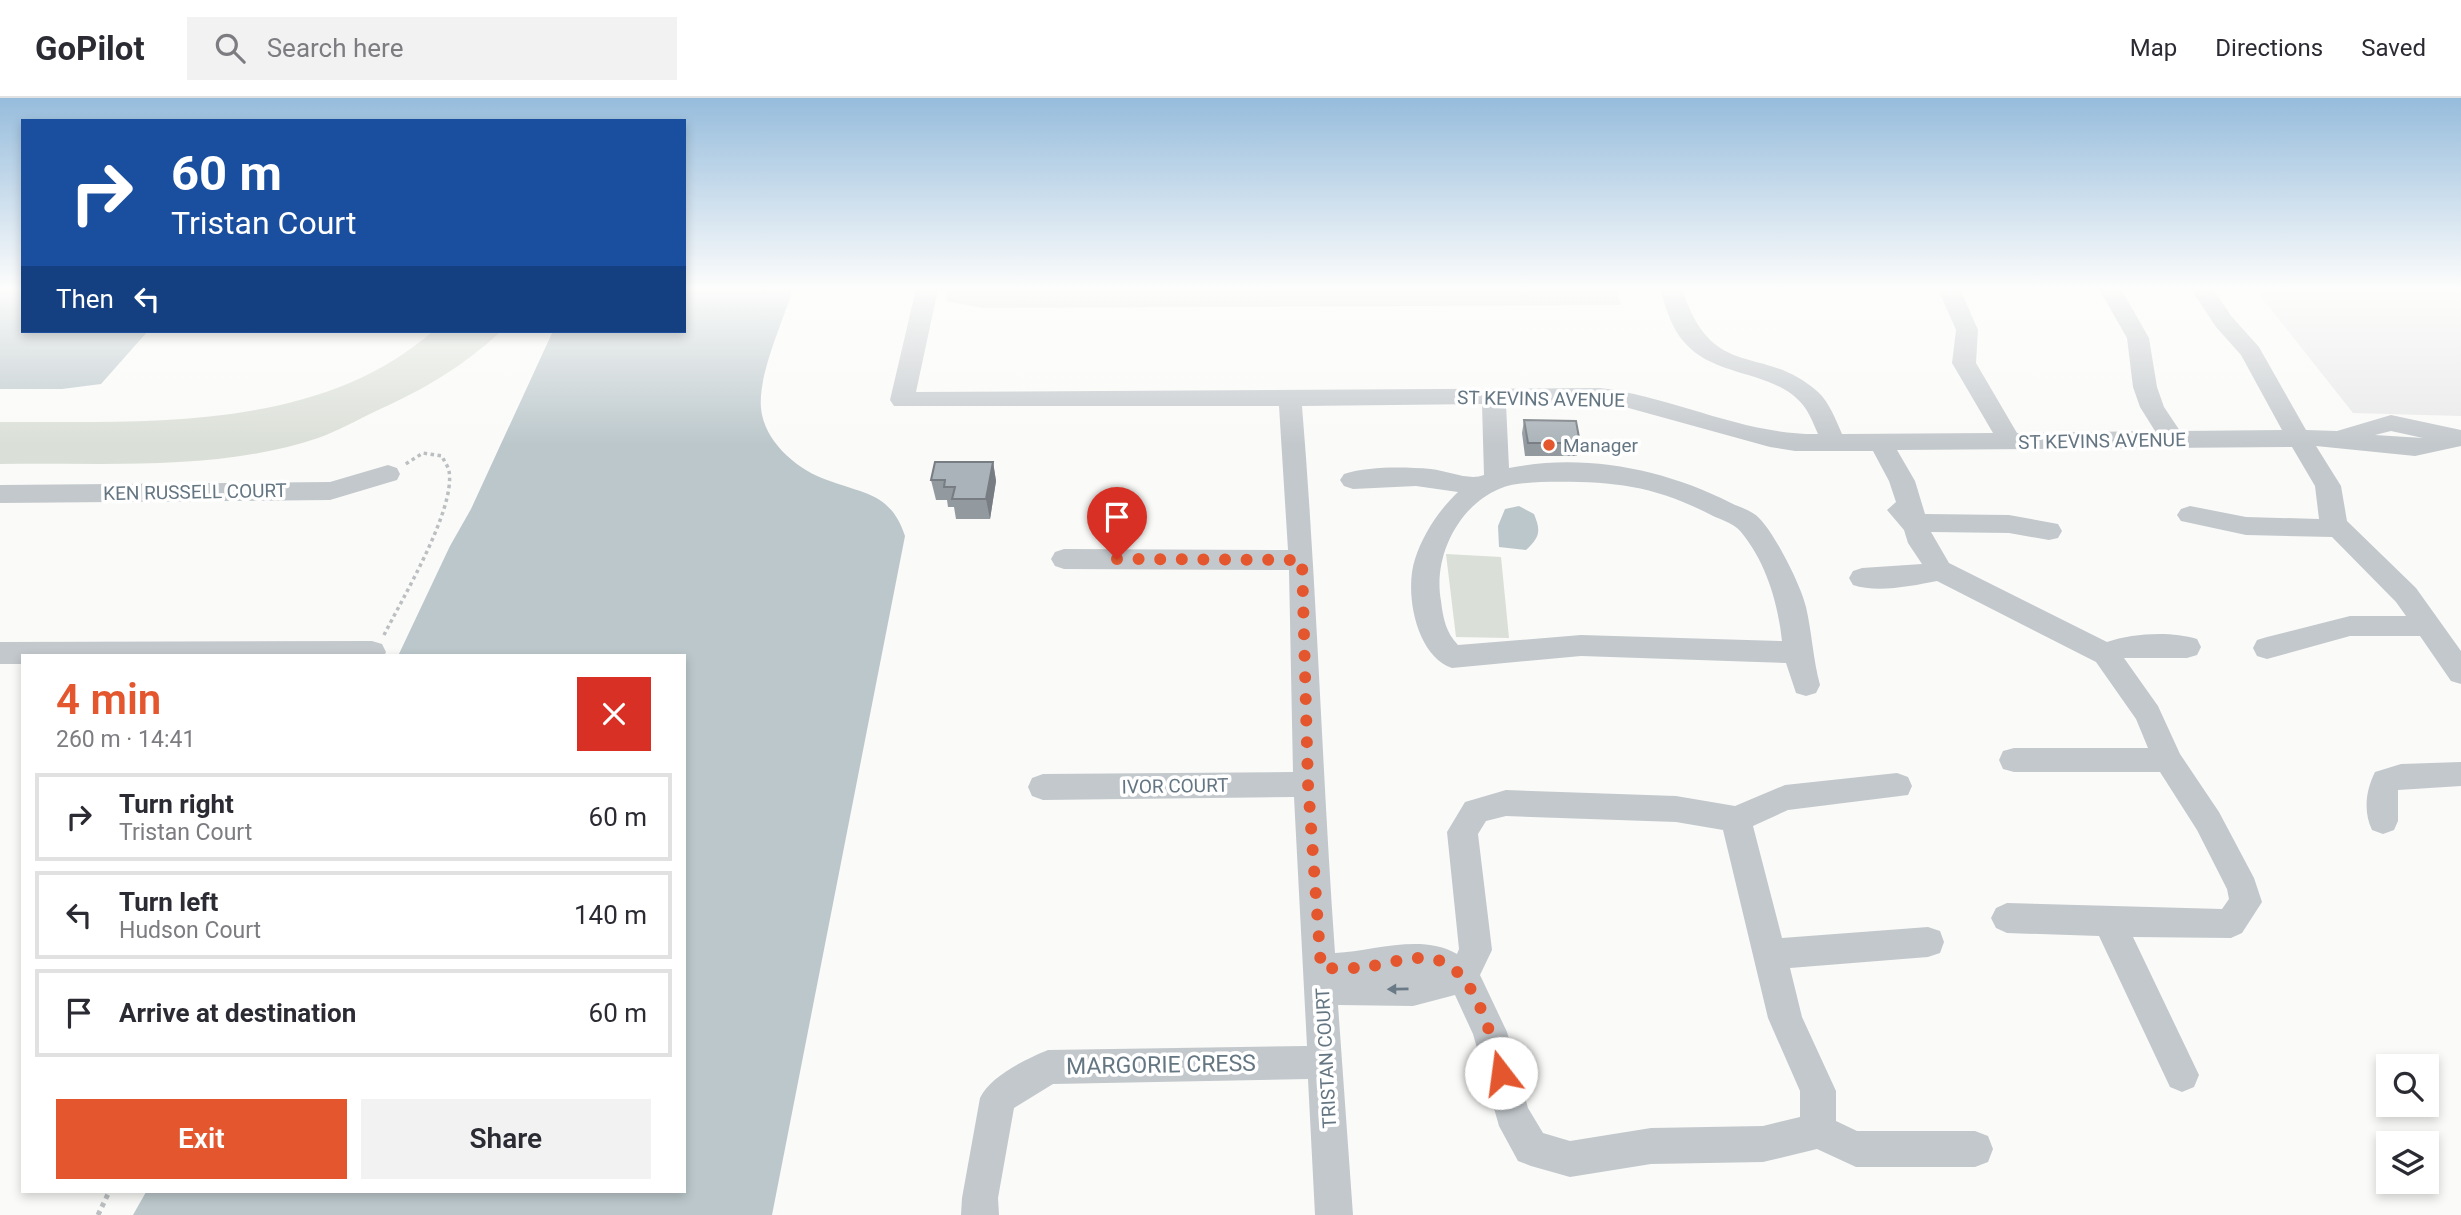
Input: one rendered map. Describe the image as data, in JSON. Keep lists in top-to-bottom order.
{
  "streets": {
    "street": [
      "ST KEVINS AVENUE",
      "KEN RUSSELL COURT",
      "IVOR COURT",
      "TRISTAN COURT",
      "MARGORIE CRESS"
    ]
  },
  "crossings": [
    ["ST KEVINS AVENUE", "TRISTAN COURT"],
    ["IVOR COURT", "TRISTAN COURT"],
    ["TRISTAN COURT", "MARGORIE CRESS"]
  ],
  "places": ["Manager"],
  "page": {
    "header": "GoPilot",
    "search": "Search here",
    "nav": ["Map", "Directions", "Saved"],
    "turn": ["60 m", "Tristan Court"],
    "then": "Then",
    "heading": ["4 min", "260 m · 14:41"],
    "list": [
      {
        "name": "Turn right",
        "note": "Tristan Court",
        "value": "60 m"
      },
      {
        "name": "Turn left",
        "note": "Hudson Court",
        "value": "140 m"
      },
      {
        "name": "Arrive at destination",
        "value": "60 m"
      }
    ],
    "buttons": ["Exit", "Share"]
  }
}
